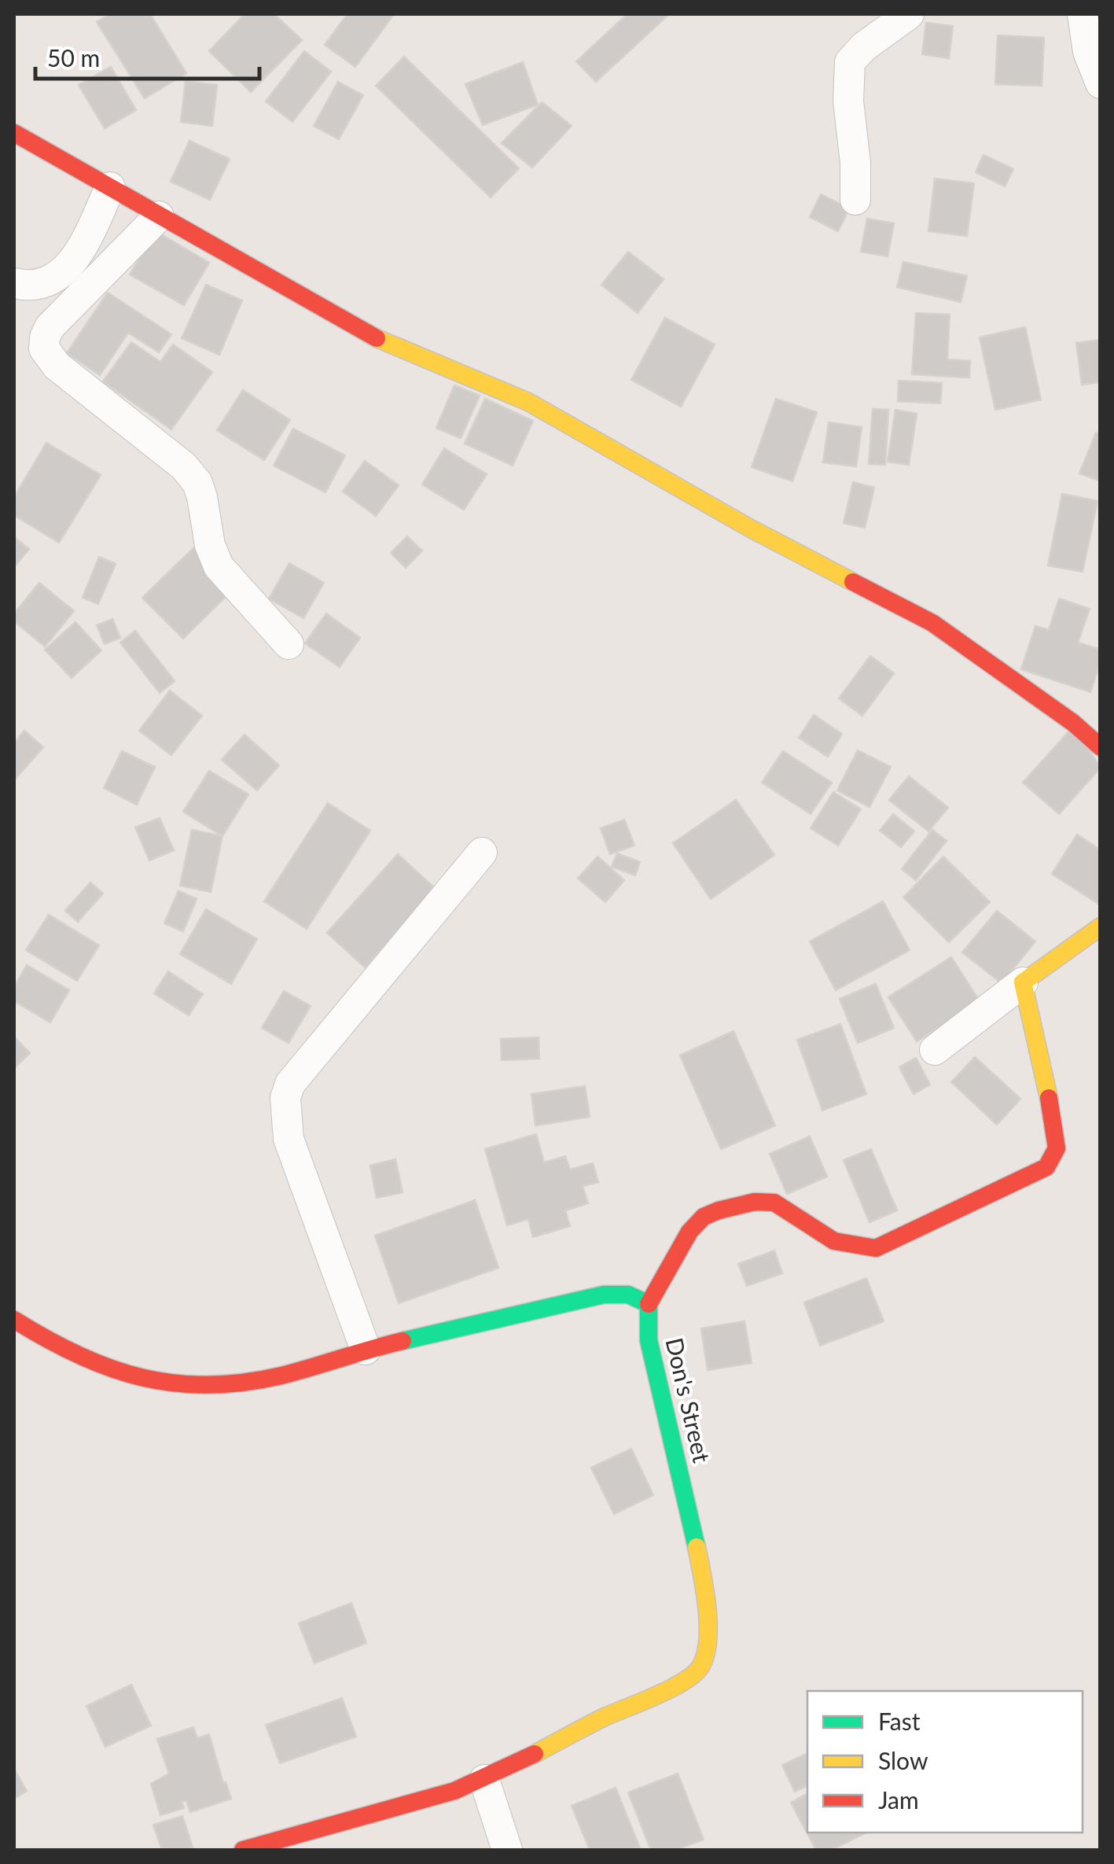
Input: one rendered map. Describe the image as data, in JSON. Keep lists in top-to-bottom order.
{
  "streets": {
    "street": ["Don's Street"]
  },
  "legend": ["Fast", "Slow", "Jam"],
  "scale_bar": "50 m"
}
